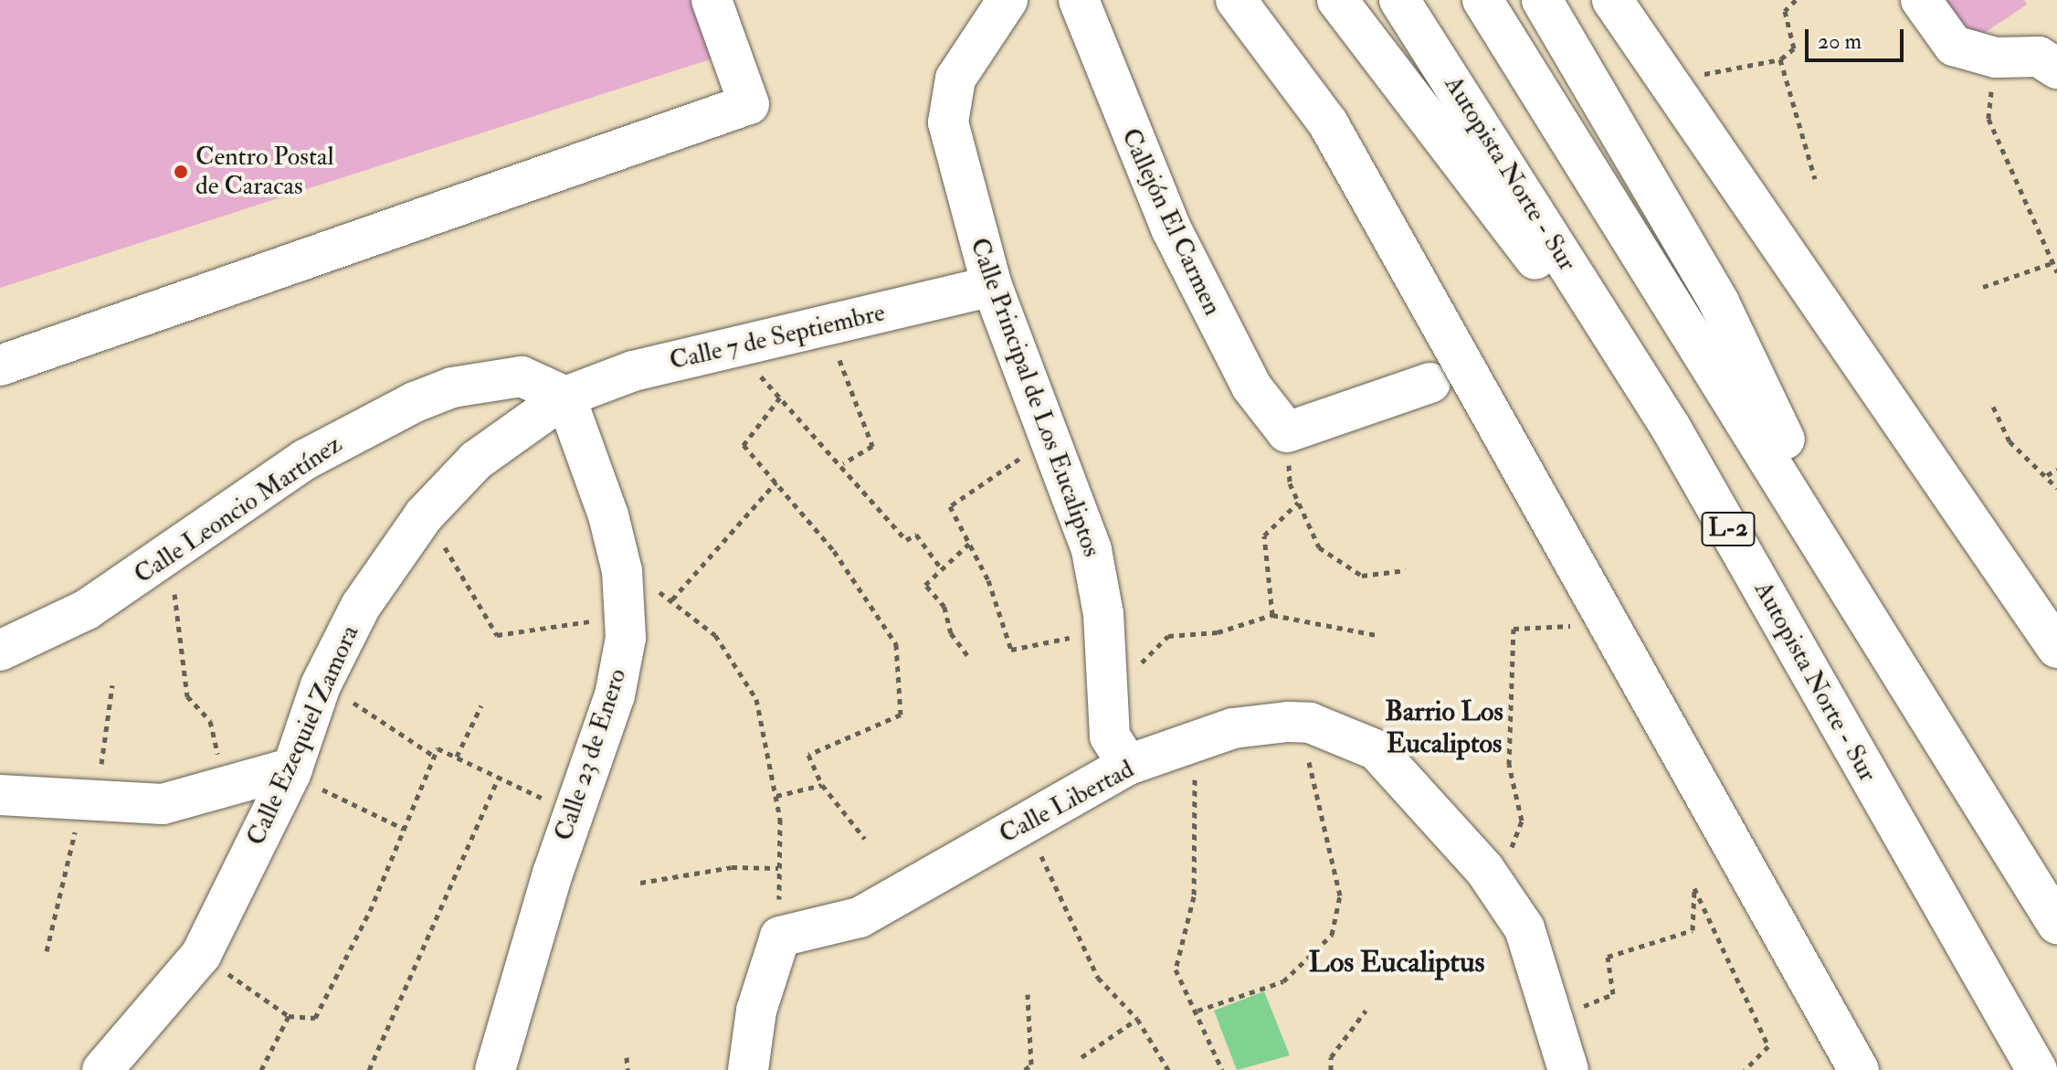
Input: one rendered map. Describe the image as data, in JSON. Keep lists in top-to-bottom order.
{
  "streets": {
    "main road": [
      "Autopista Norte - Sur",
      "Callejón El Carmen",
      "Calle 7 de Septiembre",
      "Calle Principal de Los Eucaliptos",
      "Calle Leoncio Martínez",
      "L-2",
      "Calle Ezequiel Zamora",
      "Calle 23 de Enero",
      "Calle Libertad"
    ]
  },
  "crossings": [
    ["Calle 7 de Septiembre", "Calle Principal de Los Eucaliptos"],
    ["Calle 7 de Septiembre", "Calle Leoncio Martínez"],
    ["Calle 7 de Septiembre", "Calle Ezequiel Zamora"],
    ["Calle 7 de Septiembre", "Calle 23 de Enero"],
    ["Calle Principal de Los Eucaliptos", "Calle Libertad"],
    ["Calle Leoncio Martínez", "Calle Ezequiel Zamora"],
    ["Calle Leoncio Martínez", "Calle 23 de Enero"],
    ["Calle Ezequiel Zamora", "Calle 23 de Enero"]
  ],
  "districts": ["Barrio Los Eucaliptos", "Los Eucaliptus"],
  "places": ["Centro Postal de Caracas"],
  "scale_bar": "20 m"
}
